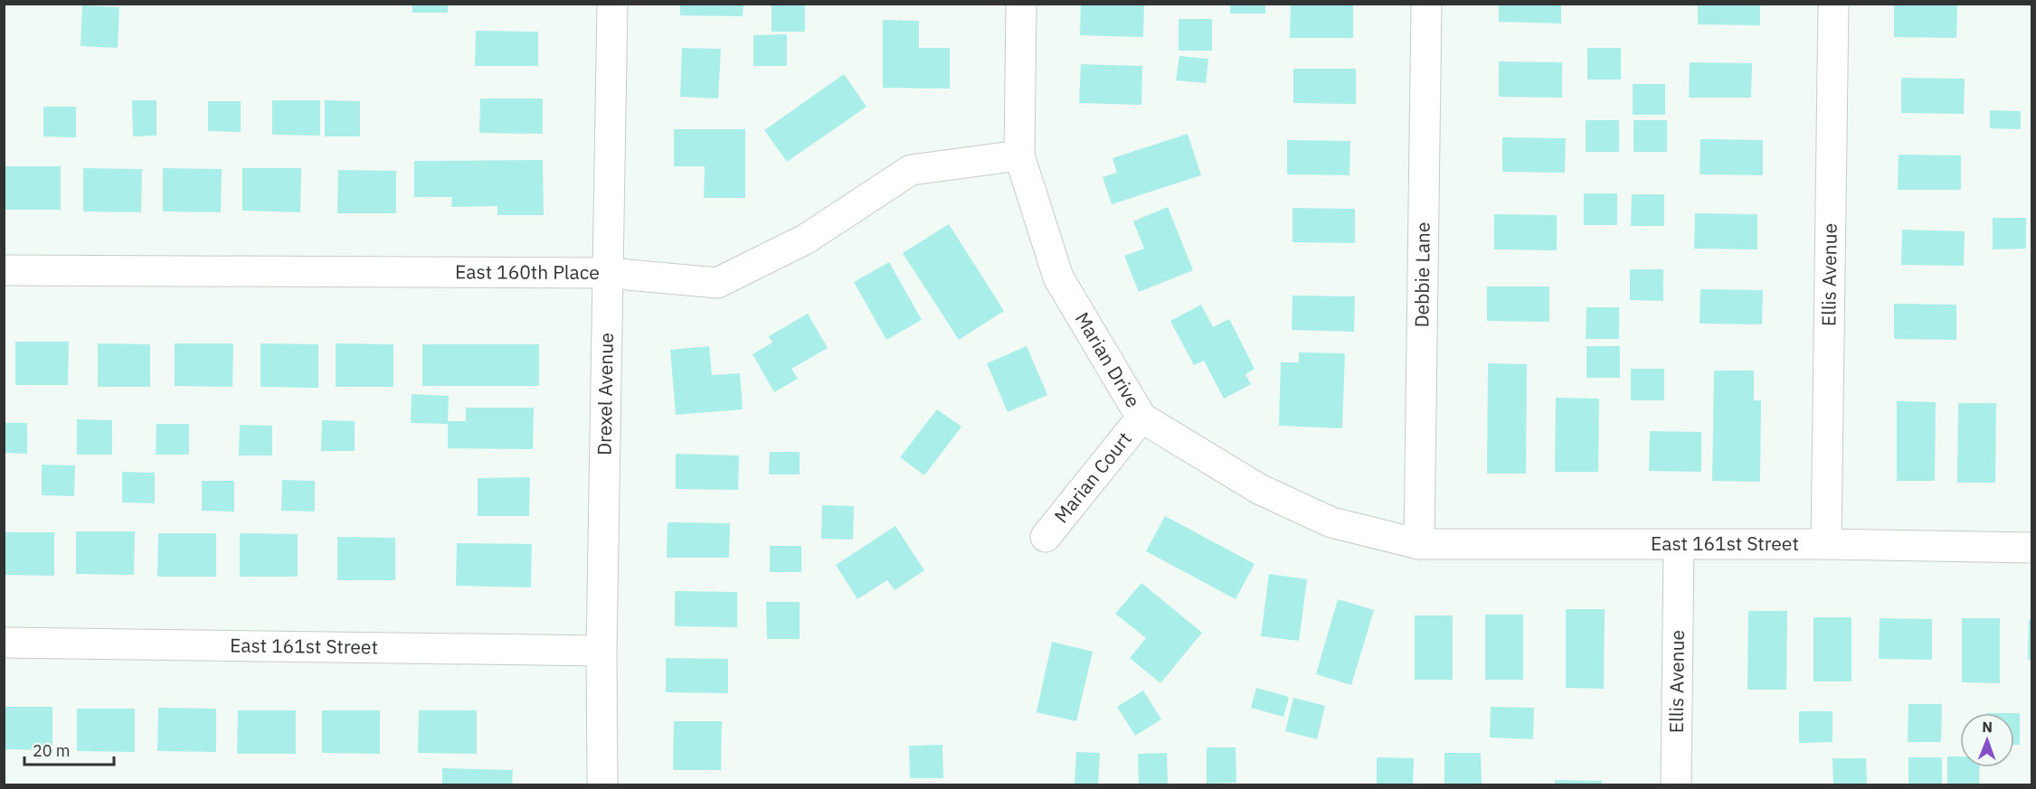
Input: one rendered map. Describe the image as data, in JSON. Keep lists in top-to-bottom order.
{
  "streets": {
    "street": [
      "East 160th Place",
      "Debbie Lane",
      "Ellis Avenue",
      "Marian Drive",
      "Drexel Avenue",
      "Marian Court",
      "East 161st Street"
    ]
  },
  "crossings": [
    ["East 160th Place", "Marian Drive"],
    ["East 160th Place", "Drexel Avenue"],
    ["Debbie Lane", "Marian Drive"],
    ["Debbie Lane", "East 161st Street"],
    ["Ellis Avenue", "East 161st Street"],
    ["Marian Drive", "Marian Court"],
    ["Marian Drive", "East 161st Street"],
    ["Drexel Avenue", "East 161st Street"]
  ],
  "scale_bar": "20 m",
  "north": "top"
}
